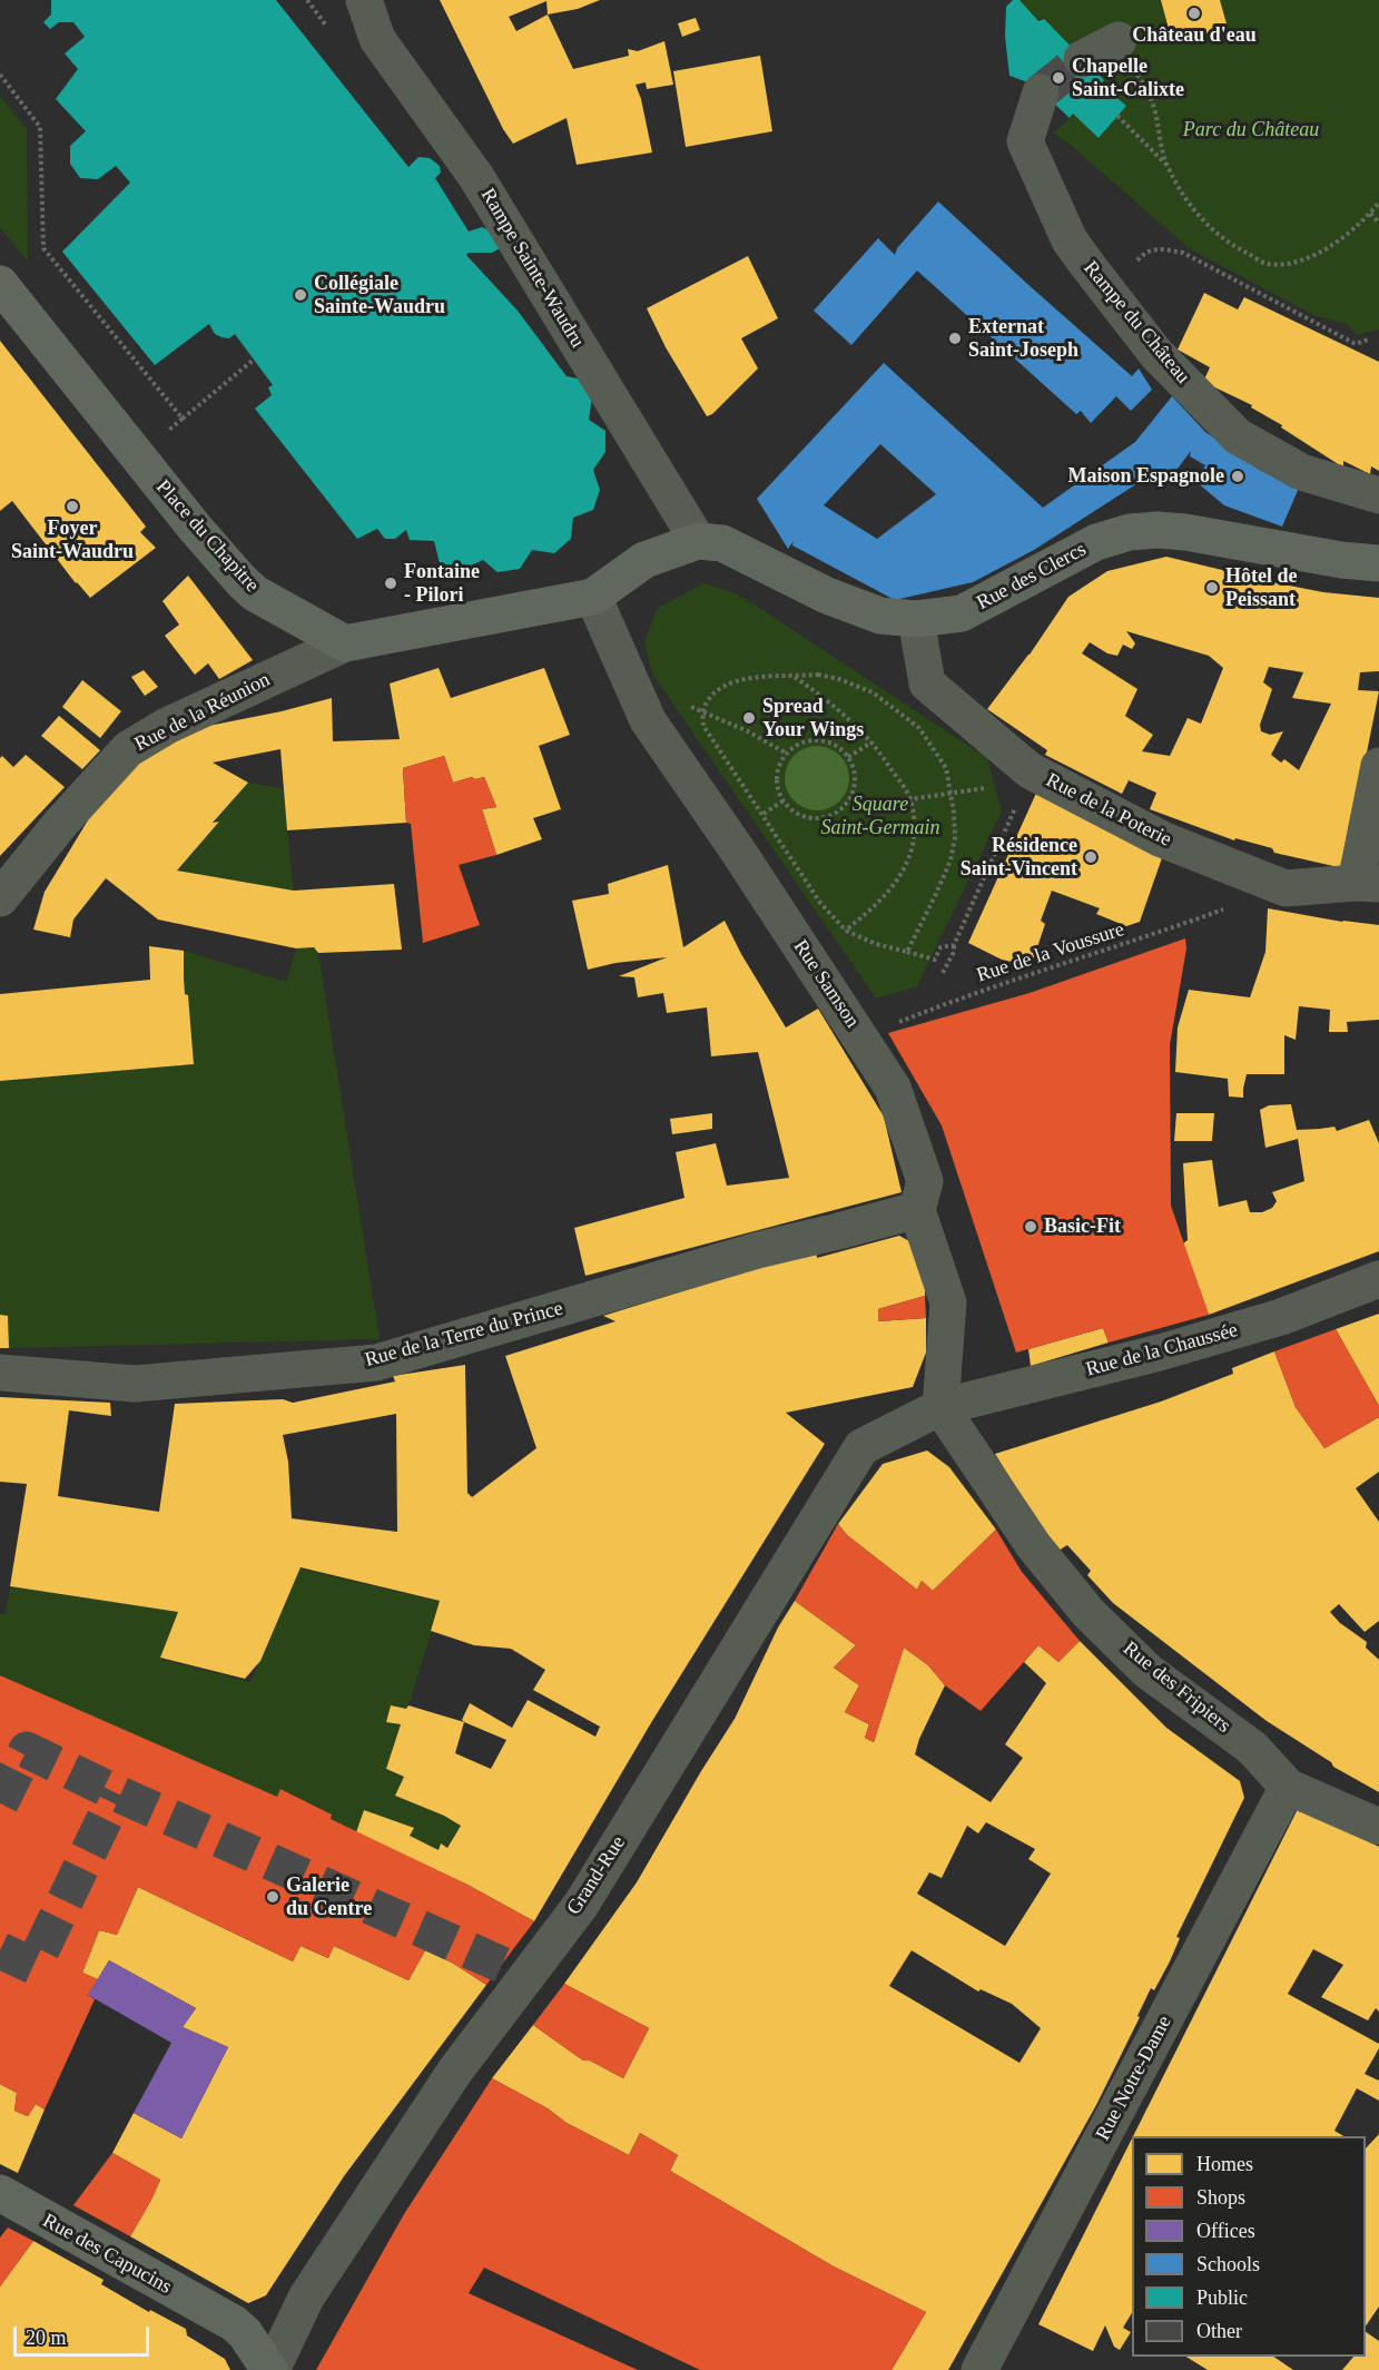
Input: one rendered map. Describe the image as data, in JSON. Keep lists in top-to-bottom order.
{
  "streets": {
    "street": [
      "Rampe Sainte-Waudru",
      "Rampe du Château",
      "Place du Chapitre",
      "Rue des Clercs",
      "Rue de la Réunion",
      "Rue de la Poterie",
      "Rue Samson",
      "Rue de la Terre du Prince",
      "Rue de la Chaussée",
      "Rue des Fripiers",
      "Grand-Rue",
      "Rue Notre-Dame",
      "Rue des Capucins"
    ],
    "path": ["Rue de la Voussure"]
  },
  "crossings": [
    ["Rampe Sainte-Waudru", "Rue des Clercs"],
    ["Place du Chapitre", "Rue de la Réunion"],
    ["Rue des Clercs", "Rue de la Poterie"],
    ["Rue Samson", "Rue de la Terre du Prince"],
    ["Rue de la Chaussée", "Rue des Fripiers"],
    ["Rue de la Chaussée", "Grand-Rue"],
    ["Rue des Fripiers", "Grand-Rue"],
    ["Rue des Fripiers", "Rue Notre-Dame"],
    ["Grand-Rue", "Rue des Capucins"]
  ],
  "parks": ["Parc du Château", "Square Saint-Germain"],
  "places": [
    "Château d'eau",
    "Chapelle Saint-Calixte",
    "Collégiale Sainte-Waudru",
    "Externat Saint-Joseph",
    "Maison Espagnole",
    "Foyer Saint-Waudru",
    "Fontaine - Pilori",
    "Hôtel de Peissant",
    "Spread Your Wings",
    "Résidence Saint-Vincent",
    "Basic-Fit",
    "Galerie du Centre"
  ],
  "legend": [
    "Homes",
    "Shops",
    "Offices",
    "Schools",
    "Public",
    "Other"
  ],
  "scale_bar": "20 m"
}
